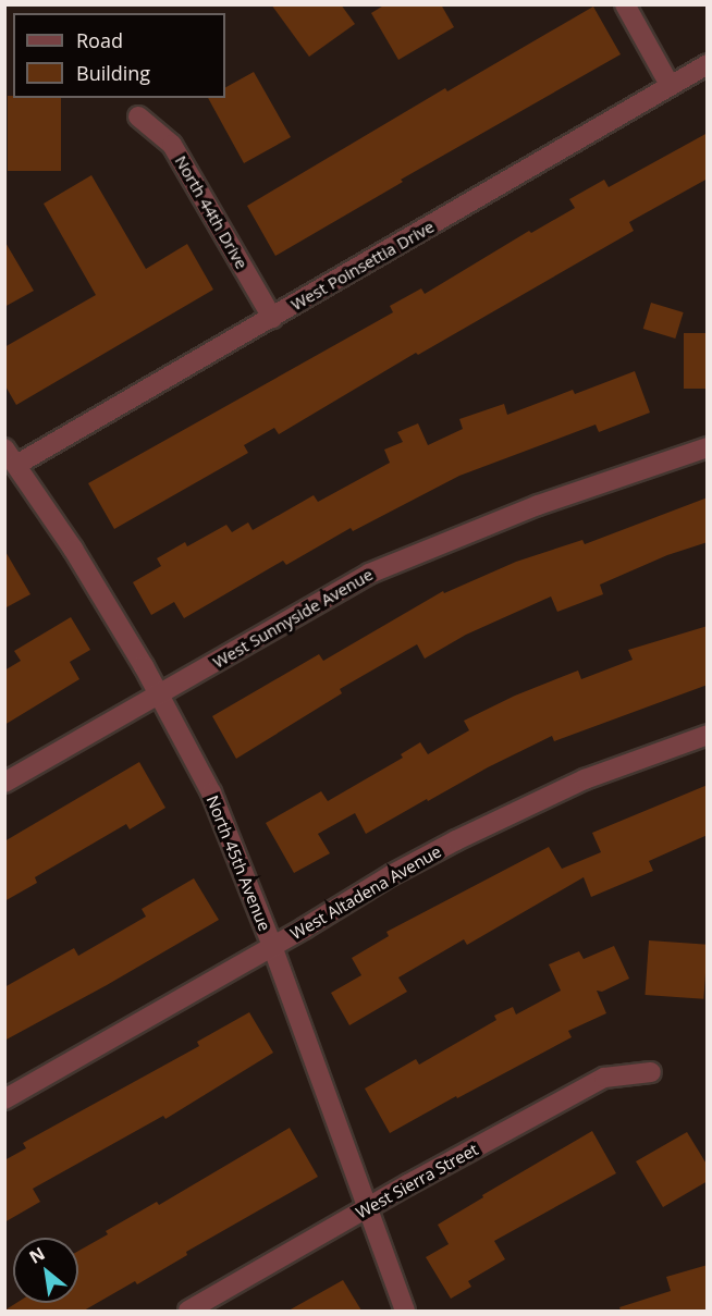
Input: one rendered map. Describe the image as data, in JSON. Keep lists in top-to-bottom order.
{
  "streets": {
    "street": [
      "North 44th Drive",
      "West Poinsettia Drive",
      "West Sunnyside Avenue",
      "North 45th Avenue",
      "West Altadena Avenue",
      "West Sierra Street"
    ]
  },
  "crossings": [
    ["North 44th Drive", "West Poinsettia Drive"],
    ["West Poinsettia Drive", "North 45th Avenue"],
    ["West Sunnyside Avenue", "North 45th Avenue"],
    ["North 45th Avenue", "West Altadena Avenue"],
    ["North 45th Avenue", "West Sierra Street"]
  ],
  "legend": ["Road", "Building"],
  "north": "top left"
}
